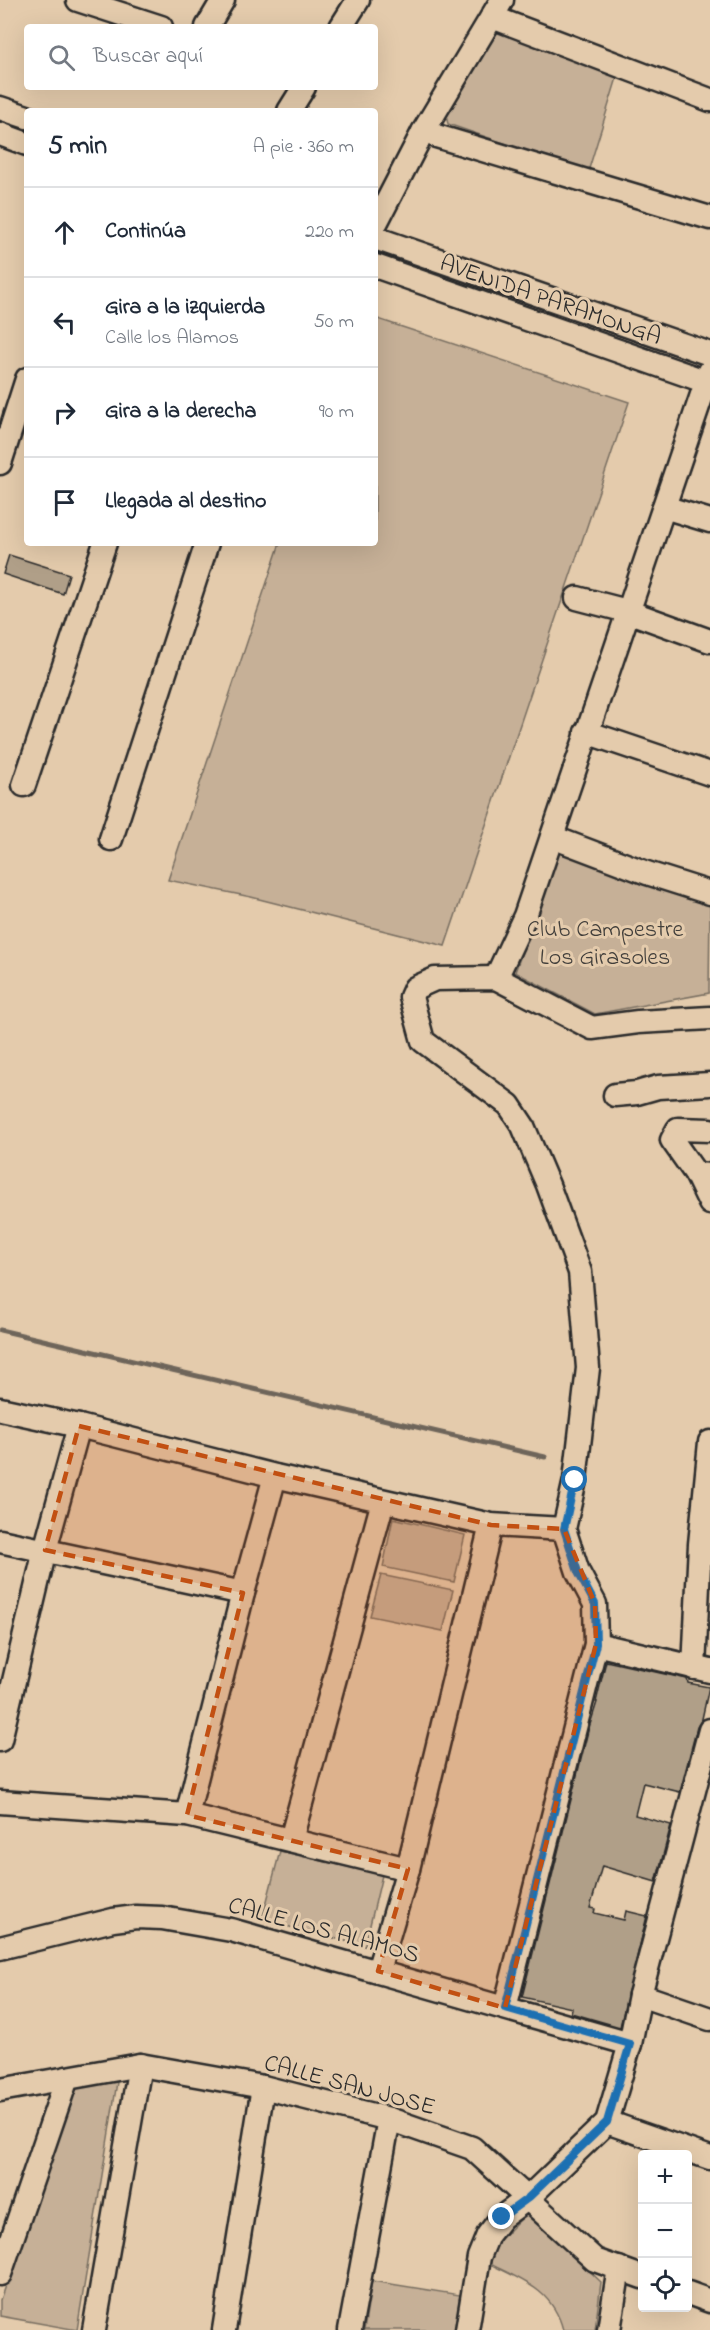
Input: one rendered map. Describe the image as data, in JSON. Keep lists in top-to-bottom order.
{
  "streets": {
    "street": ["AVENIDA PARAMONGA", "CALLE LOS ALAMOS", "CALLE SAN JOSE"]
  },
  "parks": ["Club Campestre Los Girasoles"],
  "page": {
    "search": "Buscar aquí",
    "heading": ["5 min", "A pie · 360 m"],
    "list": [
      ["Continúa", "220 m"],
      ["Gira a la izquierda", "Calle los Alamos", "50 m"],
      ["Gira a la derecha", "90 m"],
      "Llegada al destino"
    ],
    "map_buttons": ["+", "−"]
  }
}
